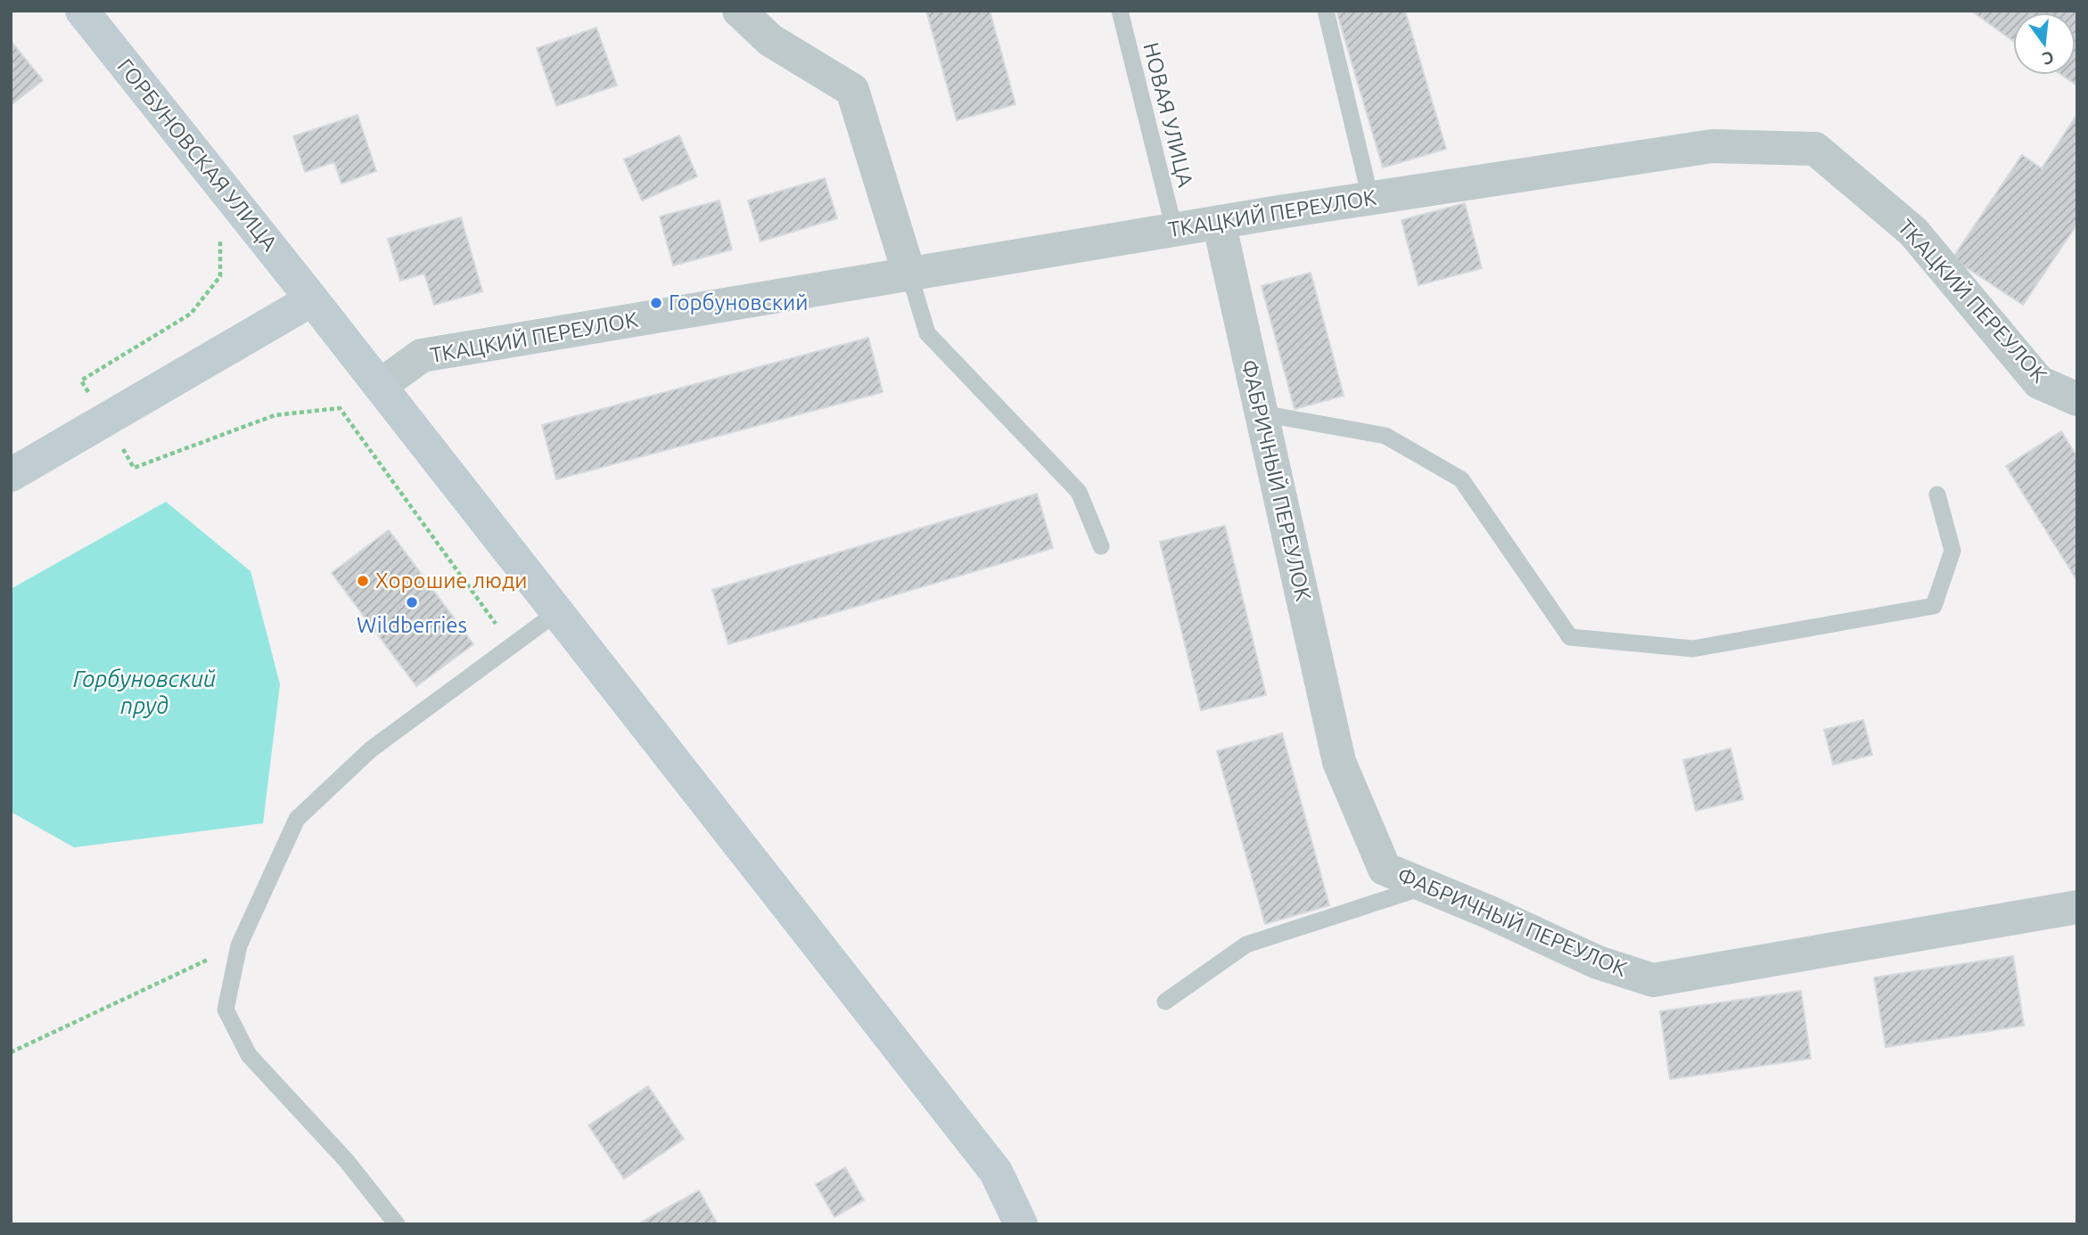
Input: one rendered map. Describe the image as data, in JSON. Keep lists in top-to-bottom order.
{
  "streets": {
    "main road": ["ГОРБУНОВСКАЯ УЛИЦА"],
    "street": ["ТКАЦКИЙ ПЕРЕУЛОК", "ФАБРИЧНЫЙ ПЕРЕУЛОК"],
    "lane": ["НОВАЯ УЛИЦА"]
  },
  "crossings": [
    ["НОВАЯ УЛИЦА", "ТКАЦКИЙ ПЕРЕУЛОК"],
    ["ГОРБУНОВСКАЯ УЛИЦА", "ТКАЦКИЙ ПЕРЕУЛОК"],
    ["ТКАЦКИЙ ПЕРЕУЛОК", "ФАБРИЧНЫЙ ПЕРЕУЛОК"]
  ],
  "water": ["Горбуновский пруд"],
  "places": ["Горбуновский", "Хорошие люди", "Wildberries"],
  "north": "bottom"
}
